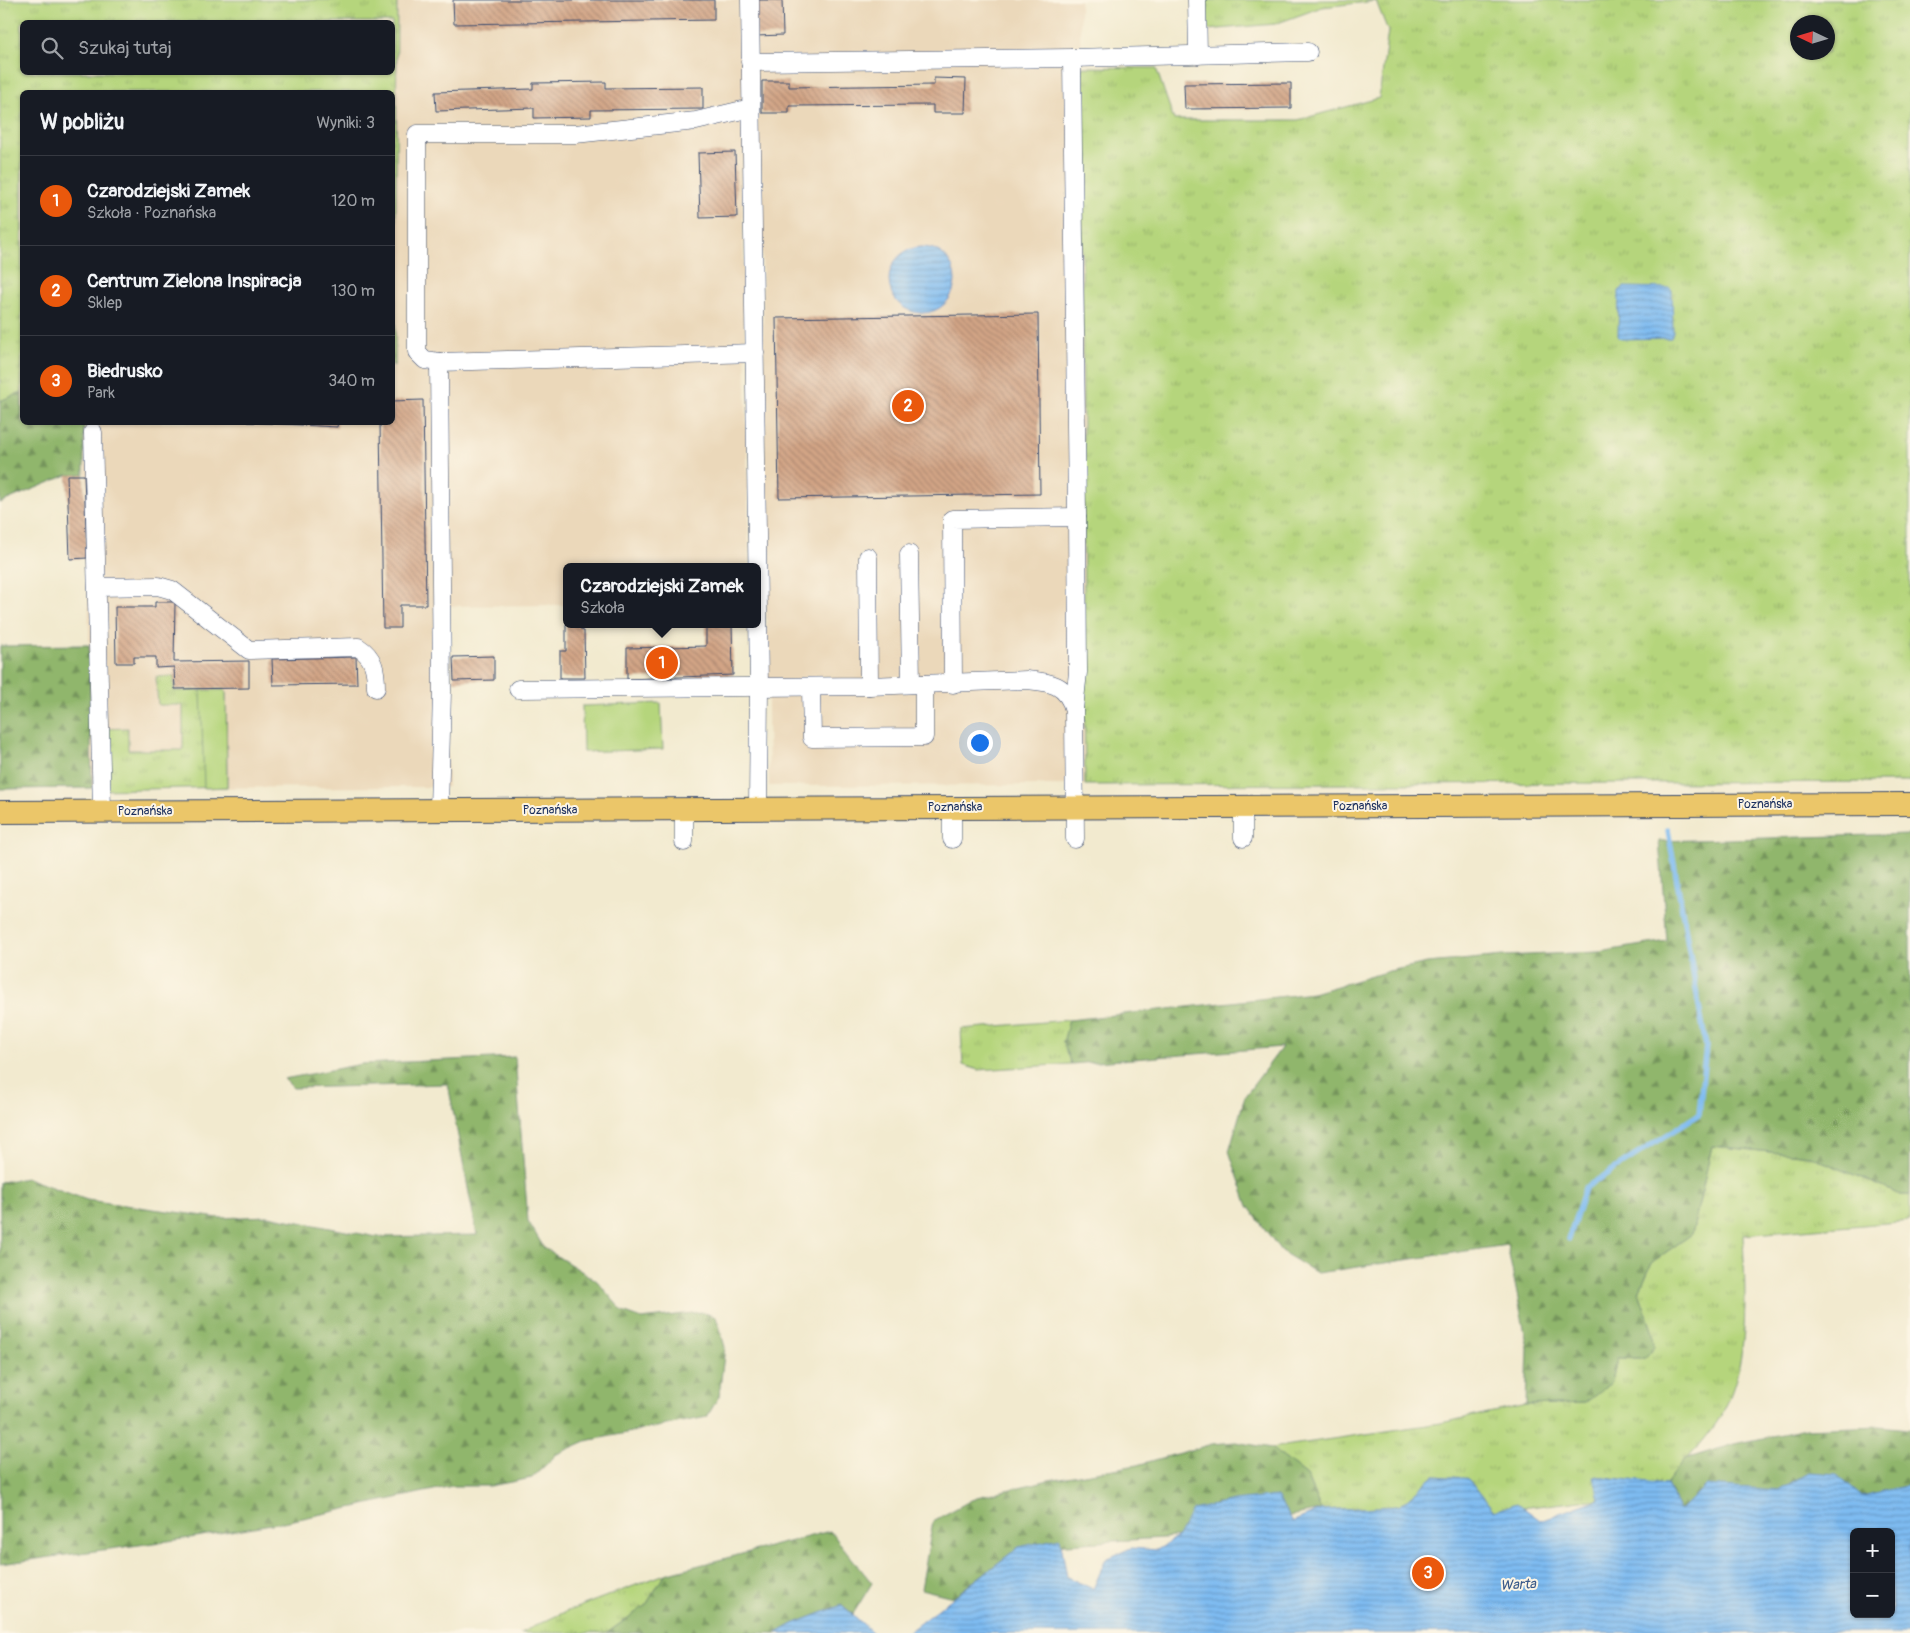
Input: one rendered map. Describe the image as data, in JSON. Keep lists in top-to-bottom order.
{
  "streets": {
    "main road": ["Poznańska"]
  },
  "water": ["Warta"],
  "north": "left",
  "page": {
    "search": "Szukaj tutaj",
    "heading": ["W pobliżu", "Wyniki: 3"],
    "list": [
      {
        "mark": "1",
        "name": "Czarodziejski Zamek",
        "note": "Szkoła · Poznańska",
        "value": "120 m"
      },
      {
        "mark": "2",
        "name": "Centrum Zielona Inspiracja",
        "note": "Sklep",
        "value": "130 m"
      },
      {
        "mark": "3",
        "name": "Biedrusko",
        "note": "Park",
        "value": "340 m"
      }
    ],
    "pins": ["2", "1", "3"],
    "popup": ["Czarodziejski Zamek", "Szkoła"],
    "map_buttons": ["+", "−"]
  }
}
